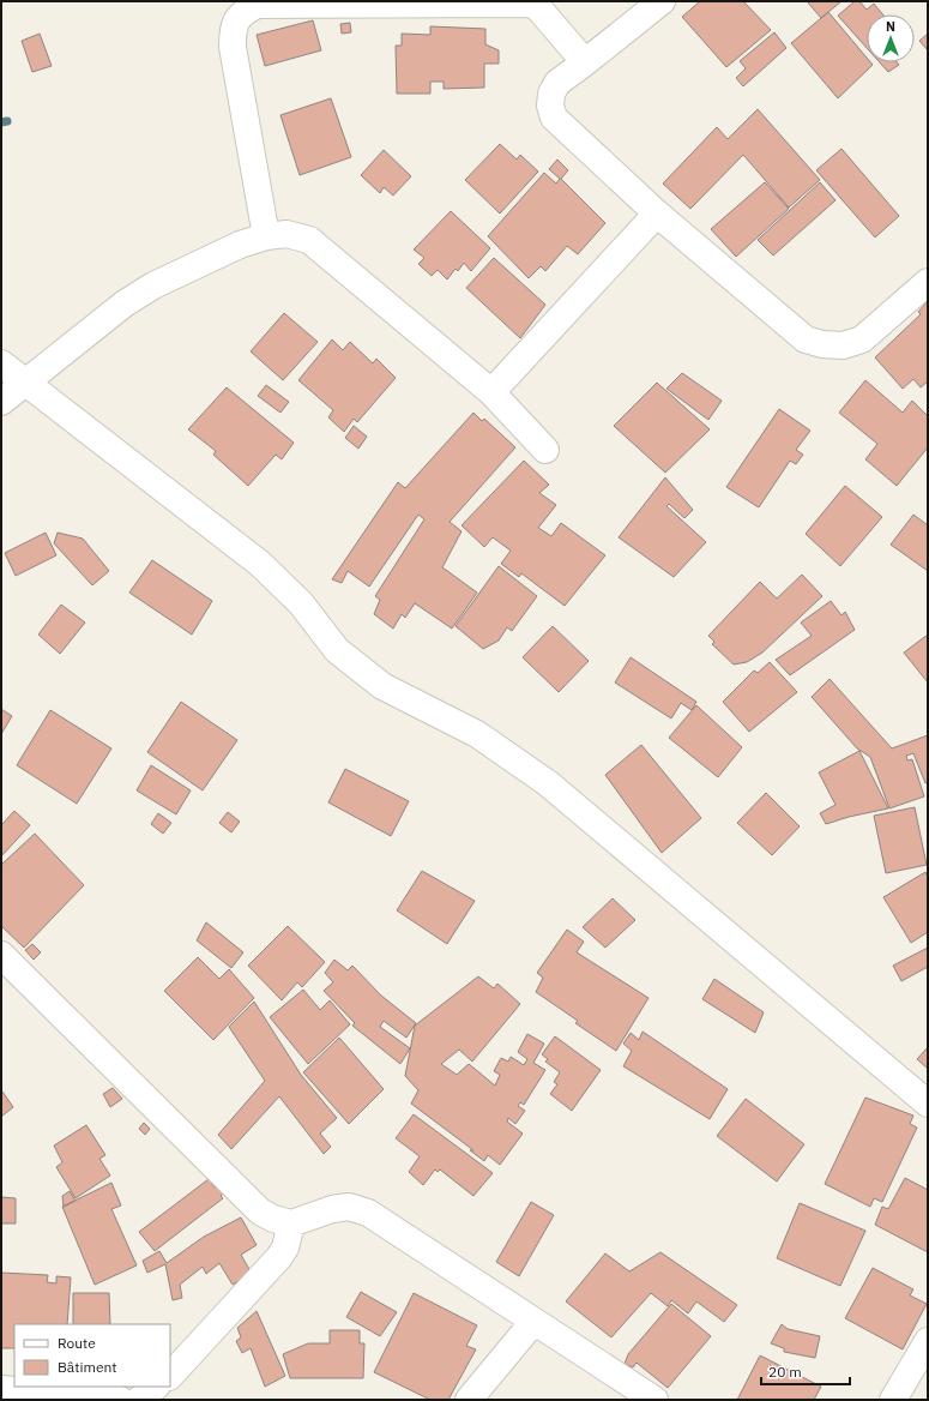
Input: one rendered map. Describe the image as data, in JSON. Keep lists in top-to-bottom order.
{
  "legend": ["Route", "Bâtiment"],
  "scale_bar": "20 m",
  "north": "top"
}
